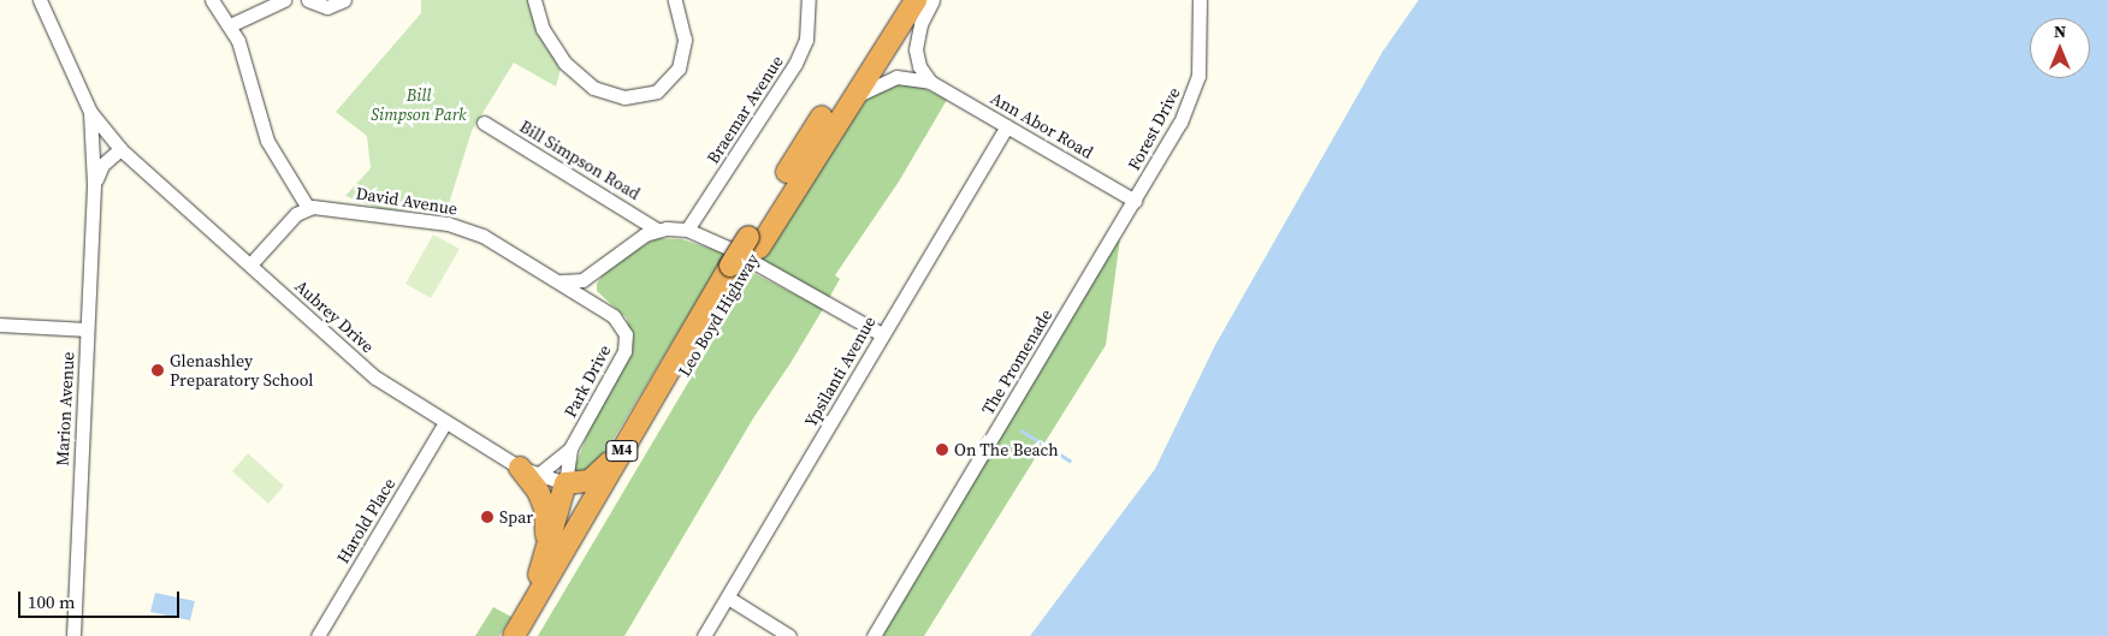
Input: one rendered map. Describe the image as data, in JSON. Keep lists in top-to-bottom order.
{
  "streets": {
    "highway": ["Leo Boyd Highway", "M4"],
    "street": [
      "Braemar Avenue",
      "Ann Abor Road",
      "Forest Drive",
      "Bill Simpson Road",
      "David Avenue",
      "Aubrey Drive",
      "The Promenade",
      "Ypsilanti Avenue",
      "Park Drive",
      "Marion Avenue",
      "Harold Place"
    ]
  },
  "crossings": [
    ["Ann Abor Road", "Forest Drive"],
    ["Ann Abor Road", "Leo Boyd Highway"],
    ["Ann Abor Road", "The Promenade"],
    ["Ann Abor Road", "Ypsilanti Avenue"],
    ["Forest Drive", "The Promenade"],
    ["David Avenue", "Park Drive"],
    ["Aubrey Drive", "Park Drive"],
    ["Aubrey Drive", "Marion Avenue"],
    ["Aubrey Drive", "Harold Place"]
  ],
  "parks": ["Bill Simpson Park"],
  "places": ["Glenashley Preparatory School", "On The Beach", "Spar"],
  "scale_bar": "100 m",
  "north": "top"
}
